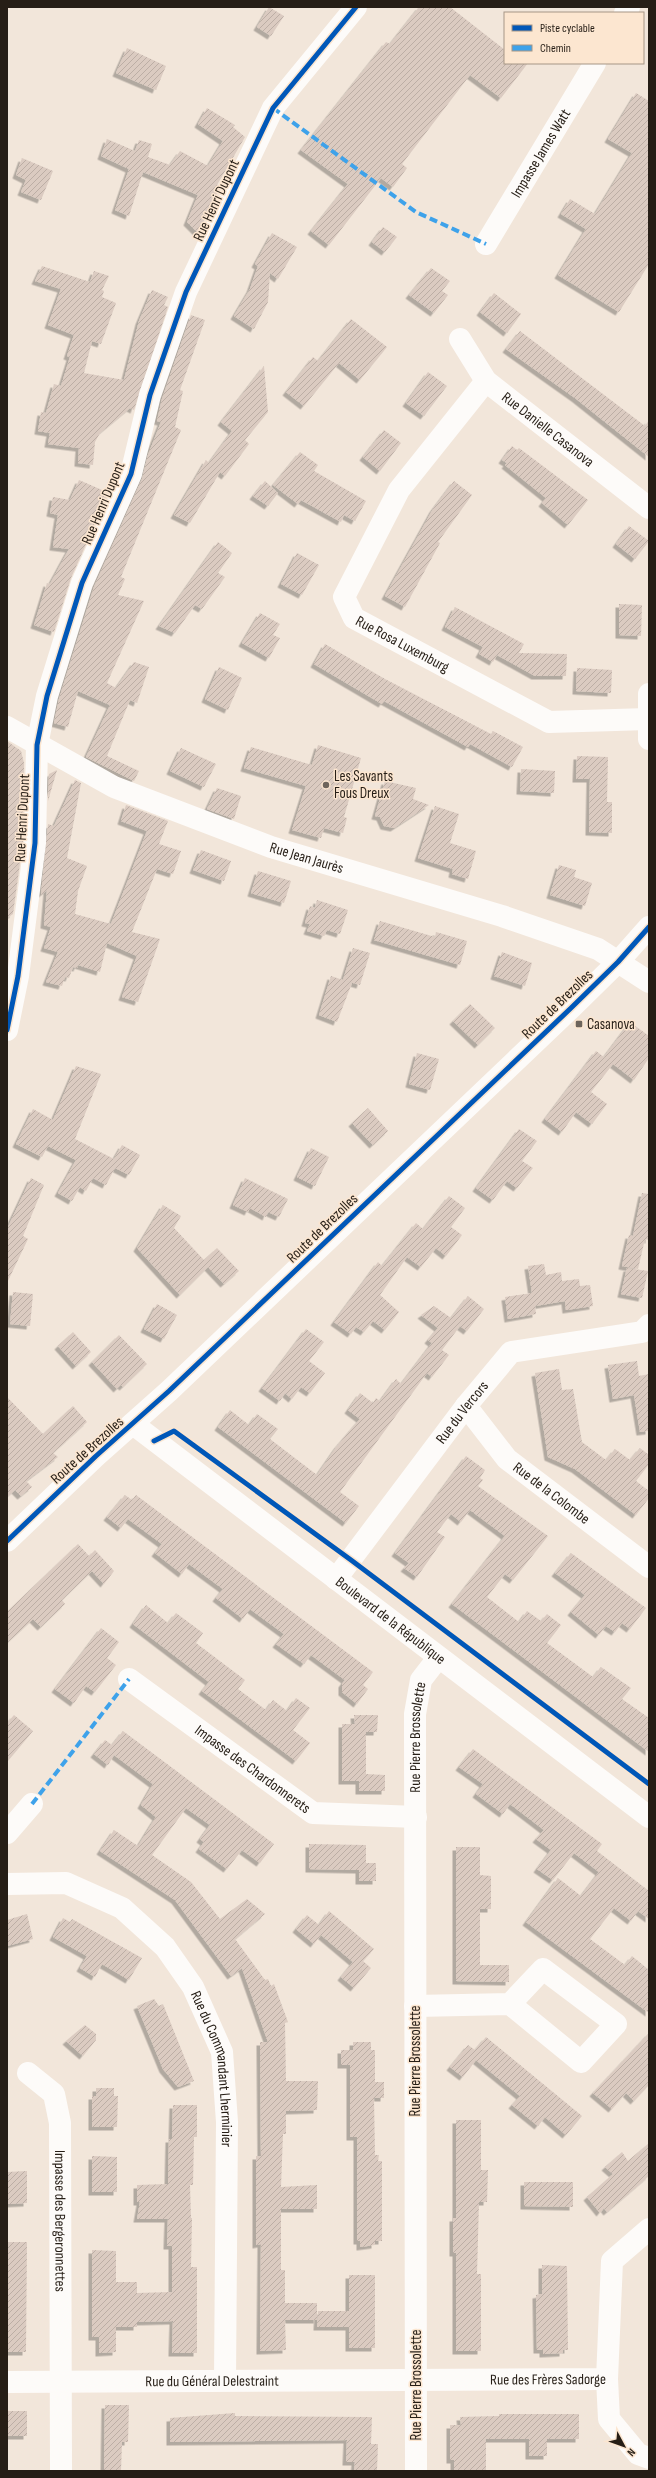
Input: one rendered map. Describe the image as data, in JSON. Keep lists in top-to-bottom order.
{
  "streets": {
    "street": [
      "Impasse James Watt",
      "Rue Henri Dupont",
      "Rue Danielle Casanova",
      "Rue Rosa Luxemburg",
      "Rue Jean Jaurès",
      "Route de Brezolles",
      "Rue du Vercors",
      "Rue de la Colombe",
      "Boulevard de la République",
      "Rue Pierre Brossolette",
      "Impasse des Chardonnerets",
      "Rue du Commandant Lherminier",
      "Impasse des Bergeronnettes",
      "Rue des Frères Sadorge",
      "Rue du Général Delestraint"
    ]
  },
  "crossings": [
    ["Rue Henri Dupont", "Rue Jean Jaurès"],
    ["Rue Danielle Casanova", "Rue Rosa Luxemburg"],
    ["Rue Jean Jaurès", "Route de Brezolles"],
    ["Route de Brezolles", "Boulevard de la République"],
    ["Rue du Vercors", "Rue de la Colombe"],
    ["Rue du Vercors", "Boulevard de la République"],
    ["Boulevard de la République", "Rue Pierre Brossolette"],
    ["Rue Pierre Brossolette", "Impasse des Chardonnerets"],
    ["Rue Pierre Brossolette", "Rue des Frères Sadorge"],
    ["Rue Pierre Brossolette", "Rue du Général Delestraint"],
    ["Rue du Commandant Lherminier", "Rue du Général Delestraint"],
    ["Impasse des Bergeronnettes", "Rue du Général Delestraint"],
    ["Rue des Frères Sadorge", "Rue du Général Delestraint"]
  ],
  "places": {
    "other": ["Les Savants Fous Dreux"],
    "transit": ["Casanova"]
  },
  "legend": ["Piste cyclable", "Chemin"],
  "north": "bottom right"
}
